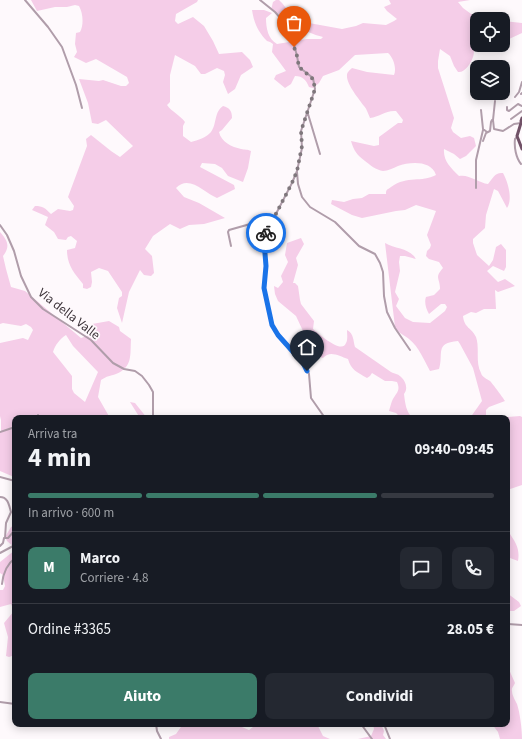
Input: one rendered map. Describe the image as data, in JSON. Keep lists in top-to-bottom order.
{
  "streets": {
    "street": ["Via della Valle"]
  },
  "page": {
    "heading": ["4 min", "Arriva tra", "09:40–09:45"],
    "panel": [
      "Marco",
      "Corriere · 4.8",
      "Ordine #3365",
      "28.05 €"
    ],
    "bar": "In arrivo · 600 m",
    "round": "M",
    "buttons": ["Aiuto", "Condividi"]
  }
}
